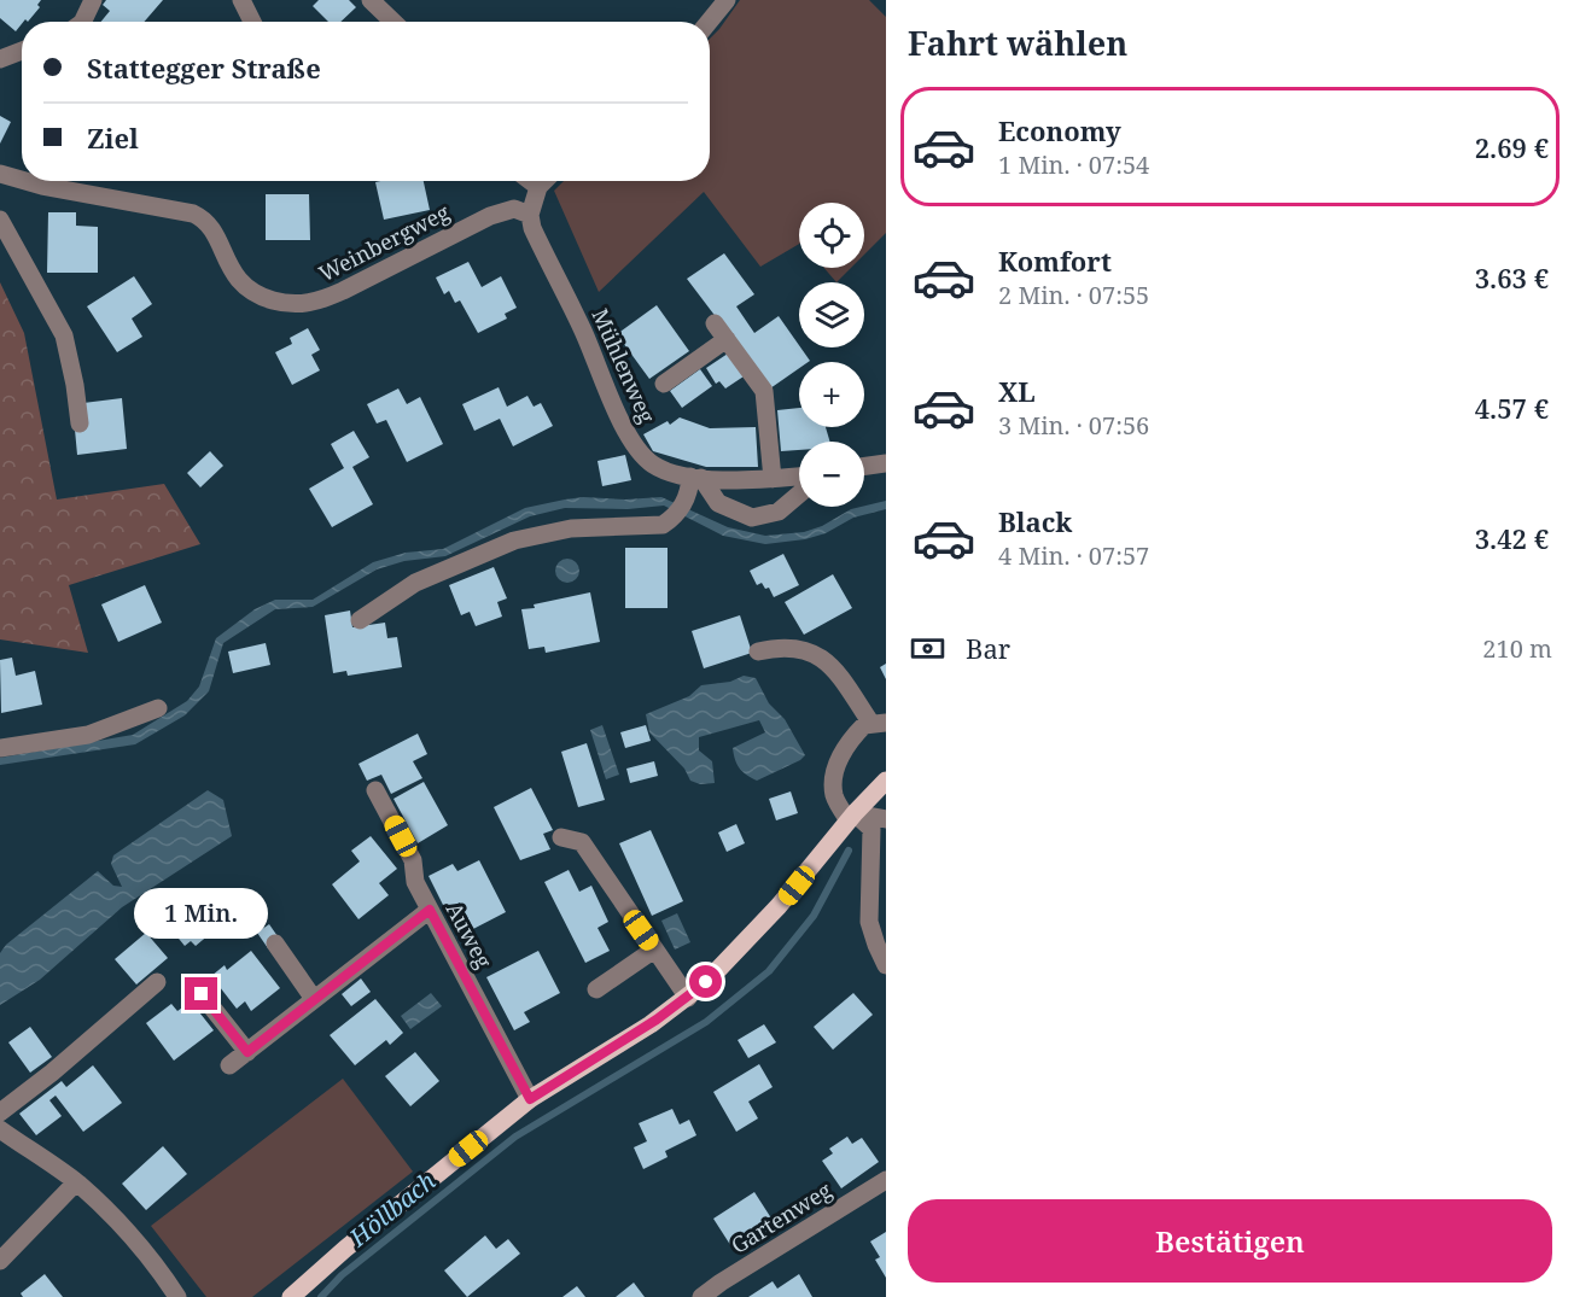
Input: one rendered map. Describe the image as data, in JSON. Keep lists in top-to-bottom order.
{
  "streets": {
    "street": [
      "Weinbergweg",
      "Mühlenweg",
      "Auweg",
      "Gartenweg"
    ]
  },
  "crossings": [
    ["Weinbergweg", "Mühlenweg"]
  ],
  "water": ["Höllbach"],
  "page": {
    "heading": "Fahrt wählen",
    "banner": ["Stattegger Straße", "Ziel"],
    "list": [
      {
        "name": "Economy",
        "note": "1 Min. · 07:54",
        "value": "2.69 €"
      },
      {
        "name": "Komfort",
        "note": "2 Min. · 07:55",
        "value": "3.63 €"
      },
      {
        "name": "XL",
        "note": "3 Min. · 07:56",
        "value": "4.57 €"
      },
      {
        "name": "Black",
        "note": "4 Min. · 07:57",
        "value": "3.42 €"
      }
    ],
    "map_buttons": ["+", "−"],
    "pay": ["Bar", "210 m"],
    "bubble": "1 Min.",
    "buttons": "Bestätigen"
  }
}
